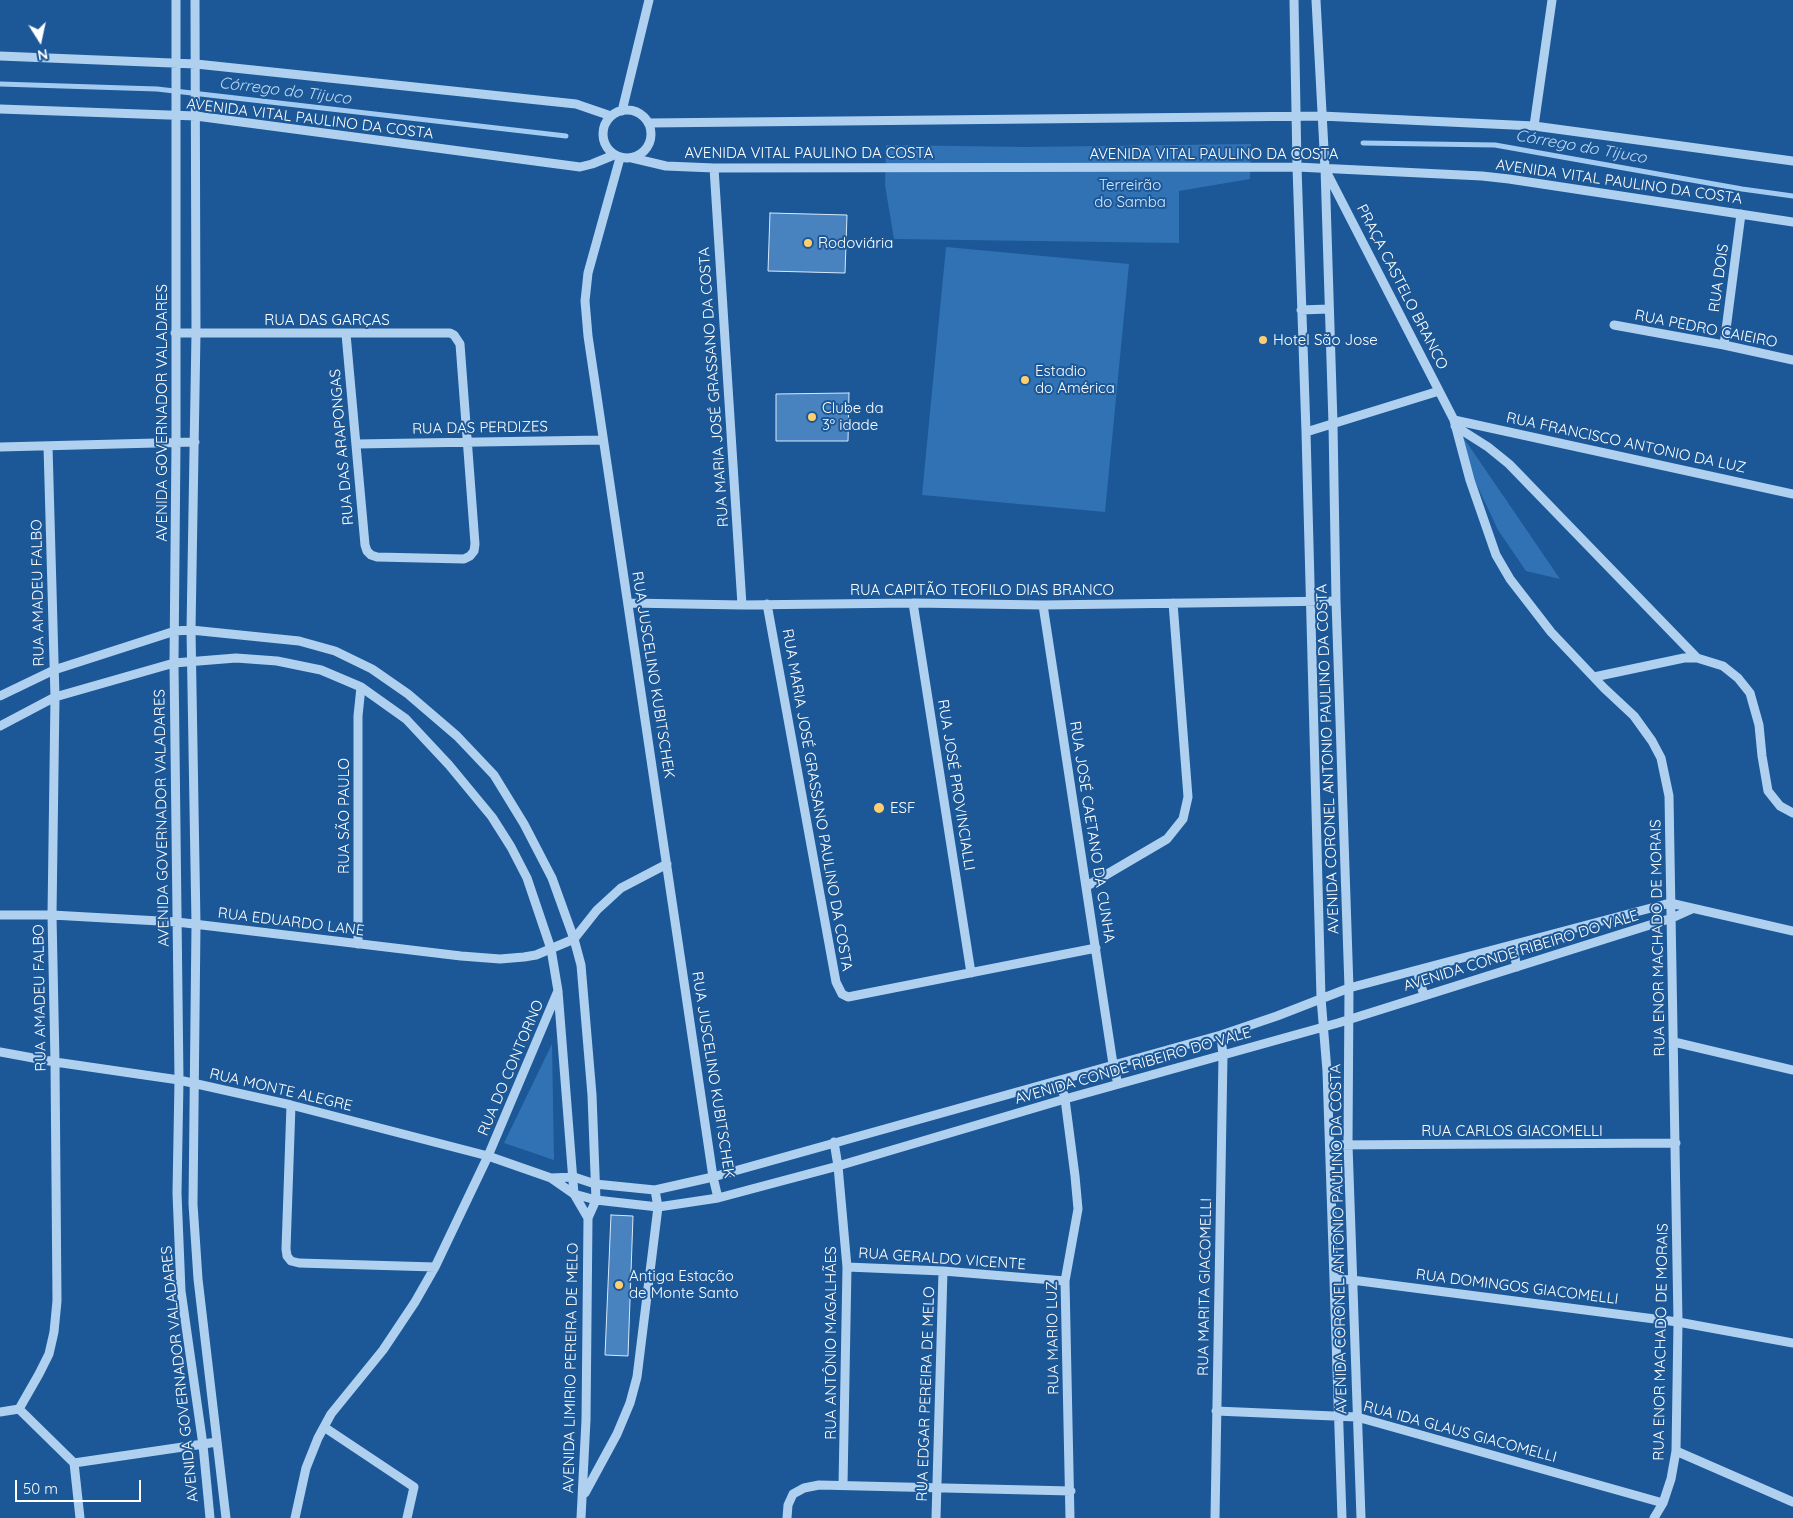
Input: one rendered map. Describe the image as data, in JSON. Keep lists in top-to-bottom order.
{
  "streets": {
    "street": [
      "AVENIDA VITAL PAULINO DA COSTA",
      "RUA DOIS",
      "PRAÇA CASTELO BRANCO",
      "RUA DAS GARÇAS",
      "RUA PEDRO CAIEIRO",
      "RUA MARIA JOSÉ GRASSANO DA COSTA",
      "AVENIDA GOVERNADOR VALADARES",
      "RUA DAS PERDIZES",
      "RUA FRANCISCO ANTONIO DA LUZ",
      "RUA DAS ARAPONGAS",
      "RUA CAPITÃO TEOFILO DIAS BRANCO",
      "RUA AMADEU FALBO",
      "RUA JUSCELINO KUBITSCHEK",
      "AVENIDA CORONEL ANTONIO PAULINO DA COSTA",
      "RUA JOSÉ PROVINCIALLI",
      "RUA MARIA JOSÉ GRASSANO PAULINO DA COSTA",
      "RUA SÃO PAULO",
      "RUA JOSÉ CAETANO DA CUNHA",
      "RUA EDUARDO LANE",
      "RUA ENOR MACHADO DE MORAIS",
      "AVENIDA CONDE RIBEIRO DO VALE",
      "RUA DO CONTORNO",
      "RUA MONTE ALEGRE",
      "RUA CARLOS GIACOMELLI",
      "RUA GERALDO VICENTE",
      "RUA MARITA GIACOMELLI",
      "RUA DOMINGOS GIACOMELLI",
      "RUA MARIO LUZ",
      "RUA ANTÔNIO MAGALHÃES",
      "AVENIDA LIMIRIO PEREIRA DE MELO",
      "RUA EDGAR PEREIRA DE MELO",
      "RUA IDA GLAUS GIACOMELLI"
    ]
  },
  "crossings": [
    ["AVENIDA VITAL PAULINO DA COSTA", "RUA DOIS"],
    ["AVENIDA VITAL PAULINO DA COSTA", "PRAÇA CASTELO BRANCO"],
    ["AVENIDA VITAL PAULINO DA COSTA", "RUA MARIA JOSÉ GRASSANO DA COSTA"],
    ["AVENIDA VITAL PAULINO DA COSTA", "AVENIDA GOVERNADOR VALADARES"],
    ["AVENIDA VITAL PAULINO DA COSTA", "RUA JUSCELINO KUBITSCHEK"],
    ["AVENIDA VITAL PAULINO DA COSTA", "AVENIDA CORONEL ANTONIO PAULINO DA COSTA"],
    ["RUA DOIS", "RUA PEDRO CAIEIRO"],
    ["PRAÇA CASTELO BRANCO", "RUA FRANCISCO ANTONIO DA LUZ"],
    ["PRAÇA CASTELO BRANCO", "AVENIDA CORONEL ANTONIO PAULINO DA COSTA"],
    ["PRAÇA CASTELO BRANCO", "RUA ENOR MACHADO DE MORAIS"],
    ["RUA DAS GARÇAS", "AVENIDA GOVERNADOR VALADARES"],
    ["RUA DAS GARÇAS", "RUA DAS PERDIZES"],
    ["RUA DAS GARÇAS", "RUA DAS ARAPONGAS"],
    ["RUA MARIA JOSÉ GRASSANO DA COSTA", "RUA CAPITÃO TEOFILO DIAS BRANCO"],
    ["AVENIDA GOVERNADOR VALADARES", "RUA EDUARDO LANE"],
    ["AVENIDA GOVERNADOR VALADARES", "RUA MONTE ALEGRE"],
    ["AVENIDA GOVERNADOR VALADARES", "AVENIDA LIMIRIO PEREIRA DE MELO"],
    ["RUA DAS PERDIZES", "RUA DAS ARAPONGAS"],
    ["RUA DAS PERDIZES", "RUA JUSCELINO KUBITSCHEK"],
    ["RUA FRANCISCO ANTONIO DA LUZ", "RUA ENOR MACHADO DE MORAIS"],
    ["RUA CAPITÃO TEOFILO DIAS BRANCO", "RUA JUSCELINO KUBITSCHEK"],
    ["RUA CAPITÃO TEOFILO DIAS BRANCO", "AVENIDA CORONEL ANTONIO PAULINO DA COSTA"],
    ["RUA CAPITÃO TEOFILO DIAS BRANCO", "RUA JOSÉ PROVINCIALLI"],
    ["RUA CAPITÃO TEOFILO DIAS BRANCO", "RUA MARIA JOSÉ GRASSANO PAULINO DA COSTA"],
    ["RUA CAPITÃO TEOFILO DIAS BRANCO", "RUA JOSÉ CAETANO DA CUNHA"],
    ["RUA AMADEU FALBO", "RUA EDUARDO LANE"],
    ["RUA AMADEU FALBO", "RUA MONTE ALEGRE"],
    ["RUA AMADEU FALBO", "AVENIDA LIMIRIO PEREIRA DE MELO"],
    ["RUA JUSCELINO KUBITSCHEK", "AVENIDA CONDE RIBEIRO DO VALE"],
    ["AVENIDA CORONEL ANTONIO PAULINO DA COSTA", "AVENIDA CONDE RIBEIRO DO VALE"],
    ["AVENIDA CORONEL ANTONIO PAULINO DA COSTA", "RUA CARLOS GIACOMELLI"],
    ["AVENIDA CORONEL ANTONIO PAULINO DA COSTA", "RUA DOMINGOS GIACOMELLI"],
    ["AVENIDA CORONEL ANTONIO PAULINO DA COSTA", "RUA IDA GLAUS GIACOMELLI"],
    ["RUA JOSÉ PROVINCIALLI", "RUA MARIA JOSÉ GRASSANO PAULINO DA COSTA"],
    ["RUA SÃO PAULO", "RUA EDUARDO LANE"],
    ["RUA JOSÉ CAETANO DA CUNHA", "AVENIDA CONDE RIBEIRO DO VALE"],
    ["RUA EDUARDO LANE", "AVENIDA LIMIRIO PEREIRA DE MELO"],
    ["RUA ENOR MACHADO DE MORAIS", "AVENIDA CONDE RIBEIRO DO VALE"],
    ["RUA ENOR MACHADO DE MORAIS", "RUA CARLOS GIACOMELLI"],
    ["RUA ENOR MACHADO DE MORAIS", "RUA DOMINGOS GIACOMELLI"],
    ["RUA ENOR MACHADO DE MORAIS", "RUA IDA GLAUS GIACOMELLI"],
    ["AVENIDA CONDE RIBEIRO DO VALE", "RUA MONTE ALEGRE"],
    ["AVENIDA CONDE RIBEIRO DO VALE", "RUA MARITA GIACOMELLI"],
    ["AVENIDA CONDE RIBEIRO DO VALE", "RUA MARIO LUZ"],
    ["AVENIDA CONDE RIBEIRO DO VALE", "RUA ANTÔNIO MAGALHÃES"],
    ["AVENIDA CONDE RIBEIRO DO VALE", "AVENIDA LIMIRIO PEREIRA DE MELO"],
    ["RUA DO CONTORNO", "RUA MONTE ALEGRE"],
    ["RUA MONTE ALEGRE", "AVENIDA LIMIRIO PEREIRA DE MELO"],
    ["RUA GERALDO VICENTE", "RUA MARIO LUZ"],
    ["RUA GERALDO VICENTE", "RUA ANTÔNIO MAGALHÃES"],
    ["RUA GERALDO VICENTE", "RUA EDGAR PEREIRA DE MELO"],
    ["RUA MARITA GIACOMELLI", "RUA IDA GLAUS GIACOMELLI"]
  ],
  "water": ["Córrego do Tijuco"],
  "parks": ["Terreirão do Samba"],
  "places": [
    "Rodoviária",
    "Hotel São Jose",
    "Estadio do América",
    "Clube da 3º idade",
    "ESF",
    "Antiga Estação de Monte Santo"
  ],
  "scale_bar": "50 m",
  "north": "bottom"
}
